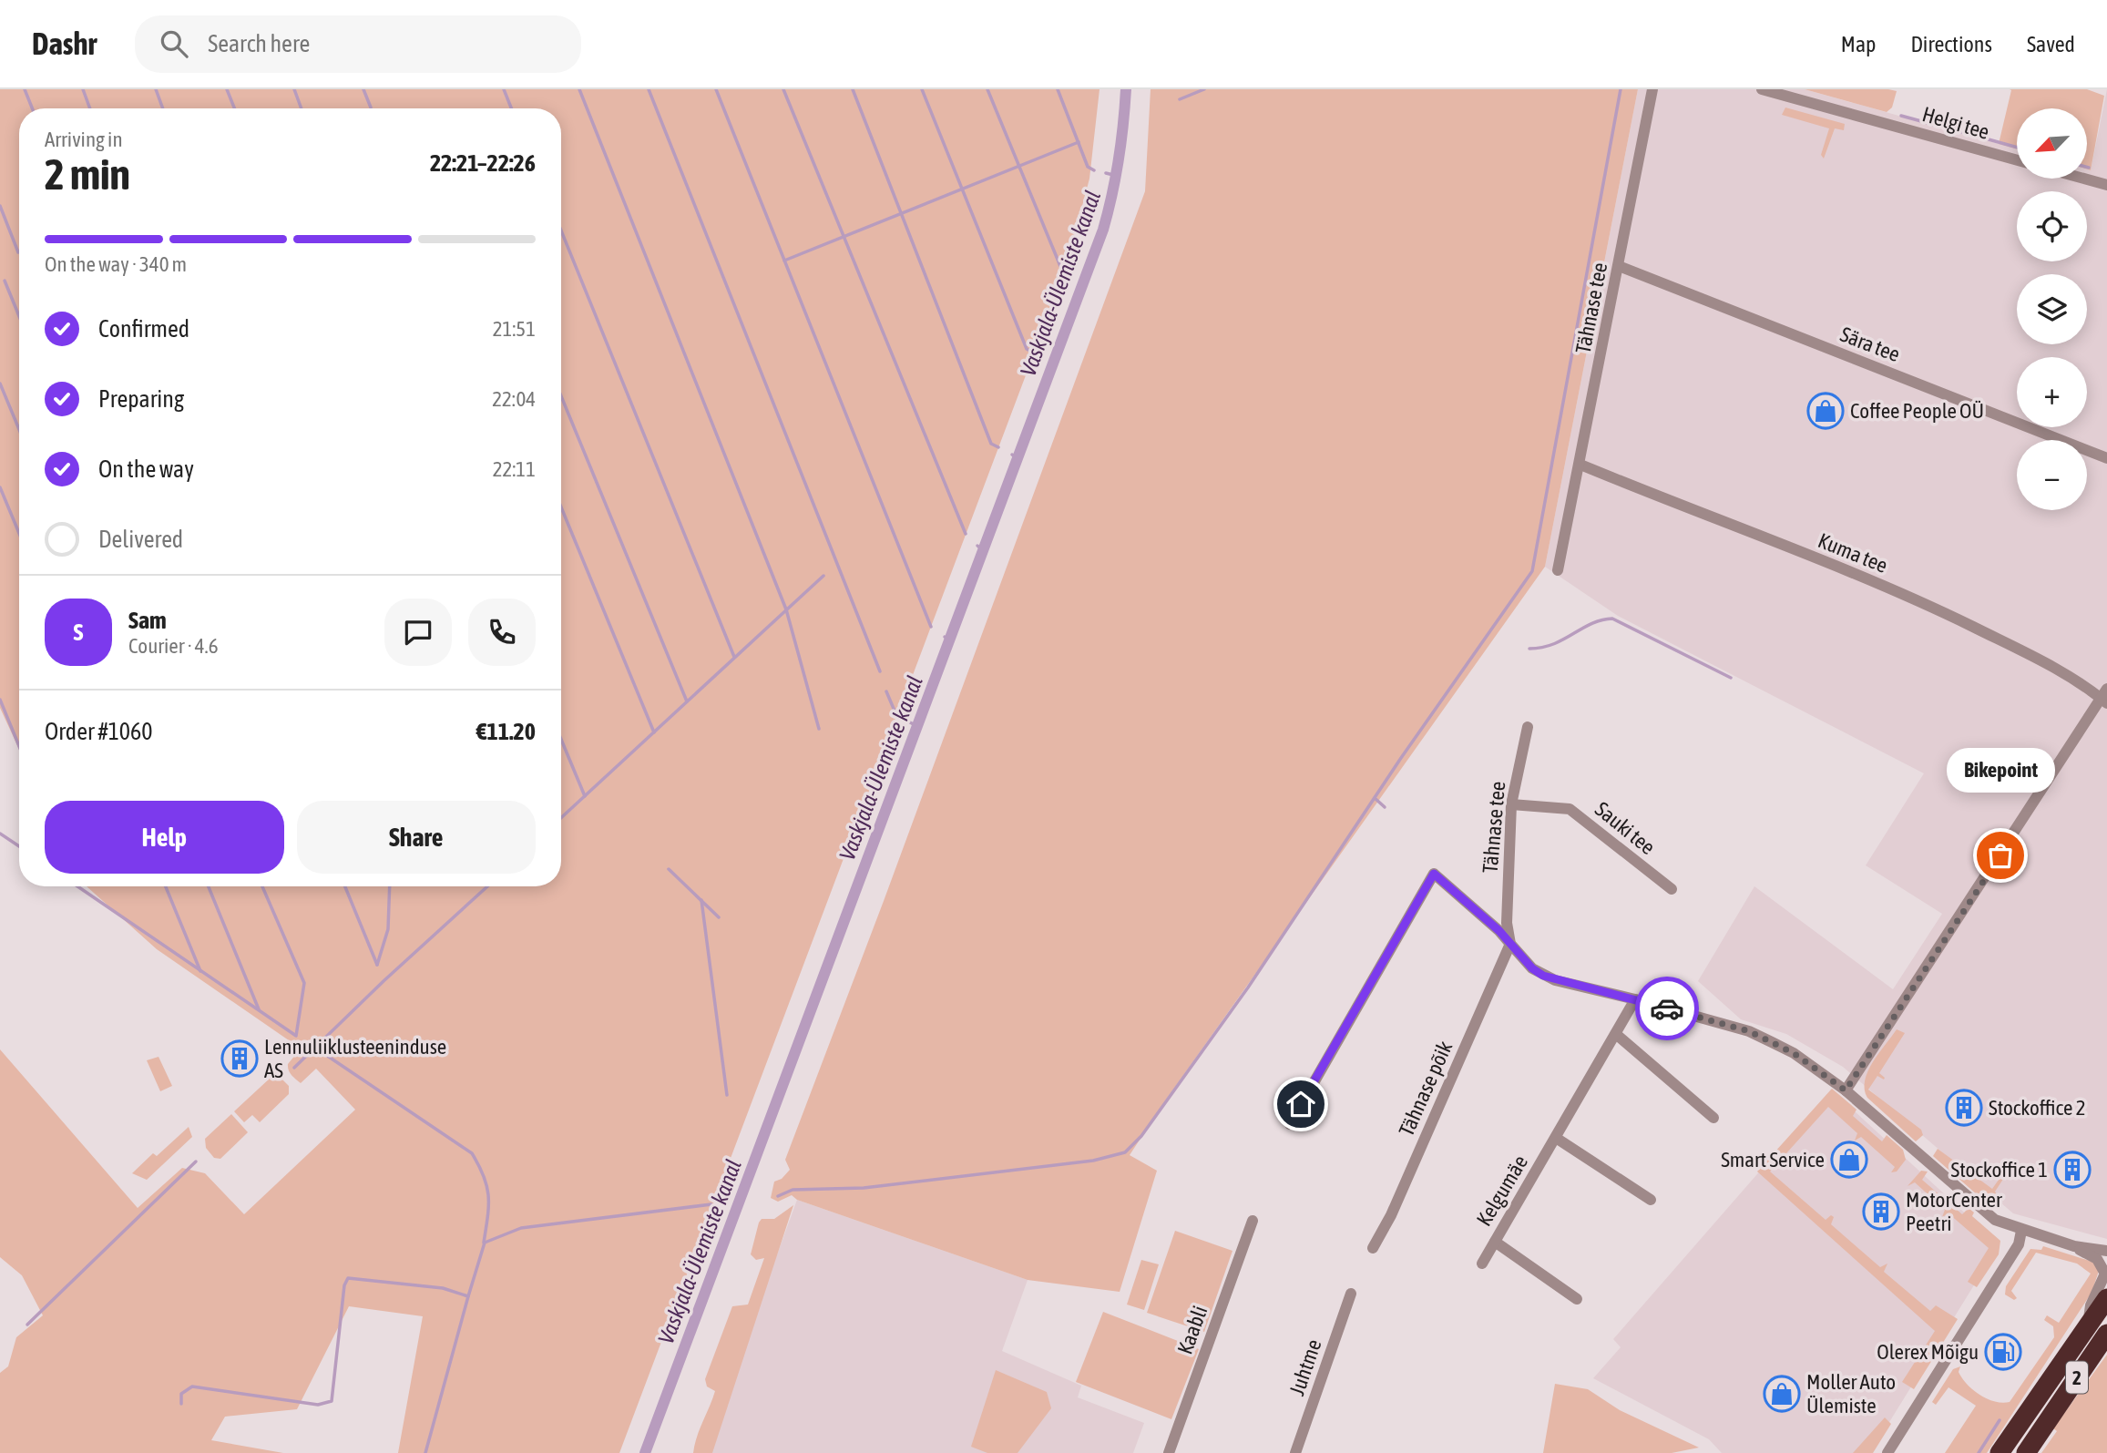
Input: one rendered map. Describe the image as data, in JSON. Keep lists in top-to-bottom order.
{
  "streets": {
    "highway": ["2"],
    "street": [
      "Helgi tee",
      "Tähnase tee",
      "Sära tee",
      "Kuma tee",
      "Sauki tee",
      "Tähnase põik",
      "Kelgumäe",
      "Kaabli",
      "Juhtme"
    ]
  },
  "crossings": [
    ["Tähnase tee", "Sära tee"],
    ["Tähnase tee", "Kuma tee"],
    ["Tähnase tee", "Sauki tee"],
    ["Tähnase tee", "Tähnase põik"]
  ],
  "water": ["Vaskjala-Ülemiste kanal"],
  "places": {
    "shop": ["Coffee People OÜ", "Smart Service", "Moller Auto Ülemiste"],
    "other": ["Bikepoint"],
    "building": [
      "Lennuliiklusteeninduse AS",
      "Stockoffice 2",
      "Stockoffice 1",
      "MotorCenter Peetri"
    ],
    "fuel station": ["Olerex Mõigu"]
  },
  "north": "bottom left",
  "page": {
    "header": "Dashr",
    "search": "Search here",
    "nav": ["Map", "Directions", "Saved"],
    "map_buttons": ["+", "−"],
    "heading": ["2 min", "Arriving in", "22:21–22:26"],
    "panel": [
      "Sam",
      "Courier · 4.6",
      "Order #1060",
      "€11.20"
    ],
    "bar": "On the way · 340 m",
    "list": [
      ["Confirmed", "21:51"],
      ["Preparing", "22:04"],
      ["On the way", "22:11"],
      "Delivered"
    ],
    "round": "S",
    "bubble": "Bikepoint",
    "buttons": ["Help", "Share"]
  }
}
